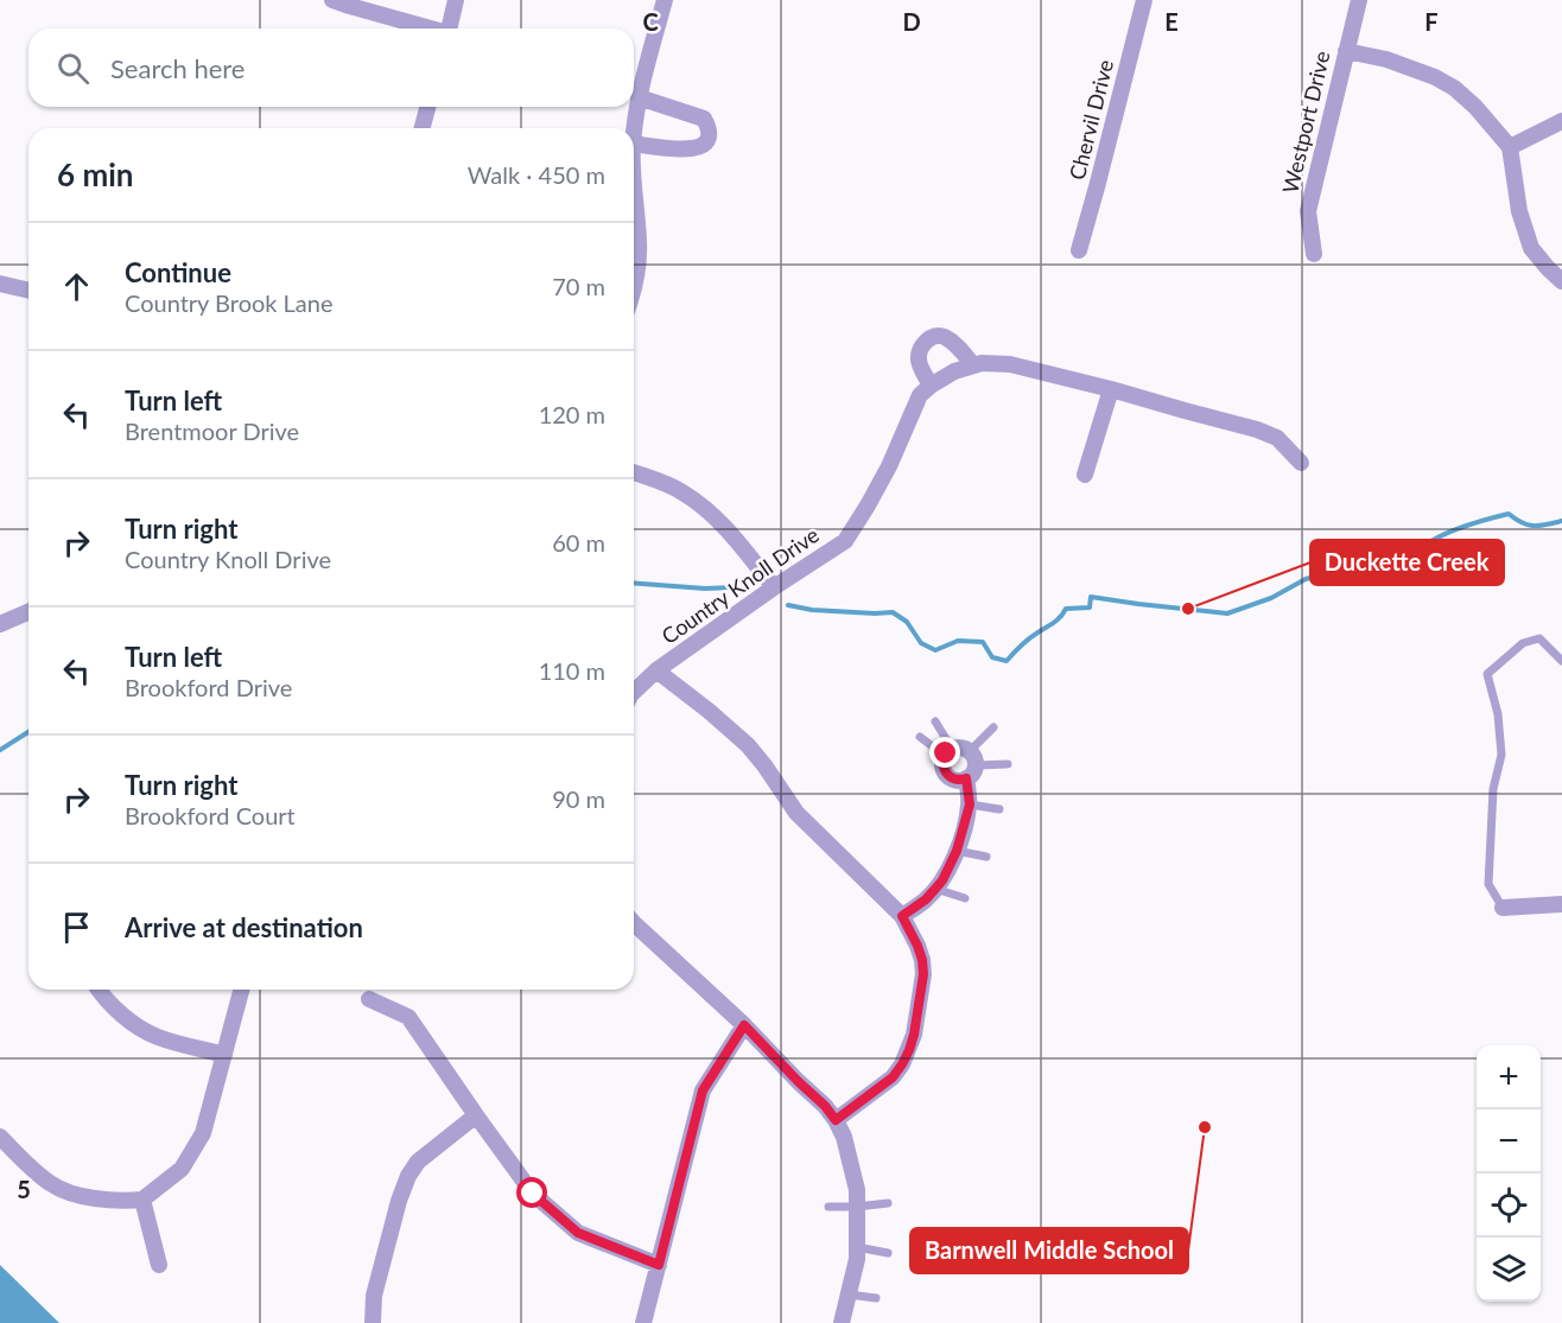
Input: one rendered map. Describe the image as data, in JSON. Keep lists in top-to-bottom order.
{
  "streets": {
    "street": ["Chervil Drive", "Westport Drive", "Country Knoll Drive"]
  },
  "places": ["Duckette Creek", "Barnwell Middle School"],
  "page": {
    "search": "Search here",
    "heading": ["6 min", "Walk · 450 m"],
    "list": [
      ["Continue", "Country Brook Lane", "70 m"],
      ["Turn left", "Brentmoor Drive", "120 m"],
      ["Turn right", "Country Knoll Drive", "60 m"],
      ["Turn left", "Brookford Drive", "110 m"],
      ["Turn right", "Brookford Court", "90 m"],
      "Arrive at destination"
    ],
    "map_buttons": ["+", "−"]
  },
  "grid": {
    "columns": [
      "C",
      "D",
      "E",
      "F"
    ],
    "rows": ["5"]
  }
}
